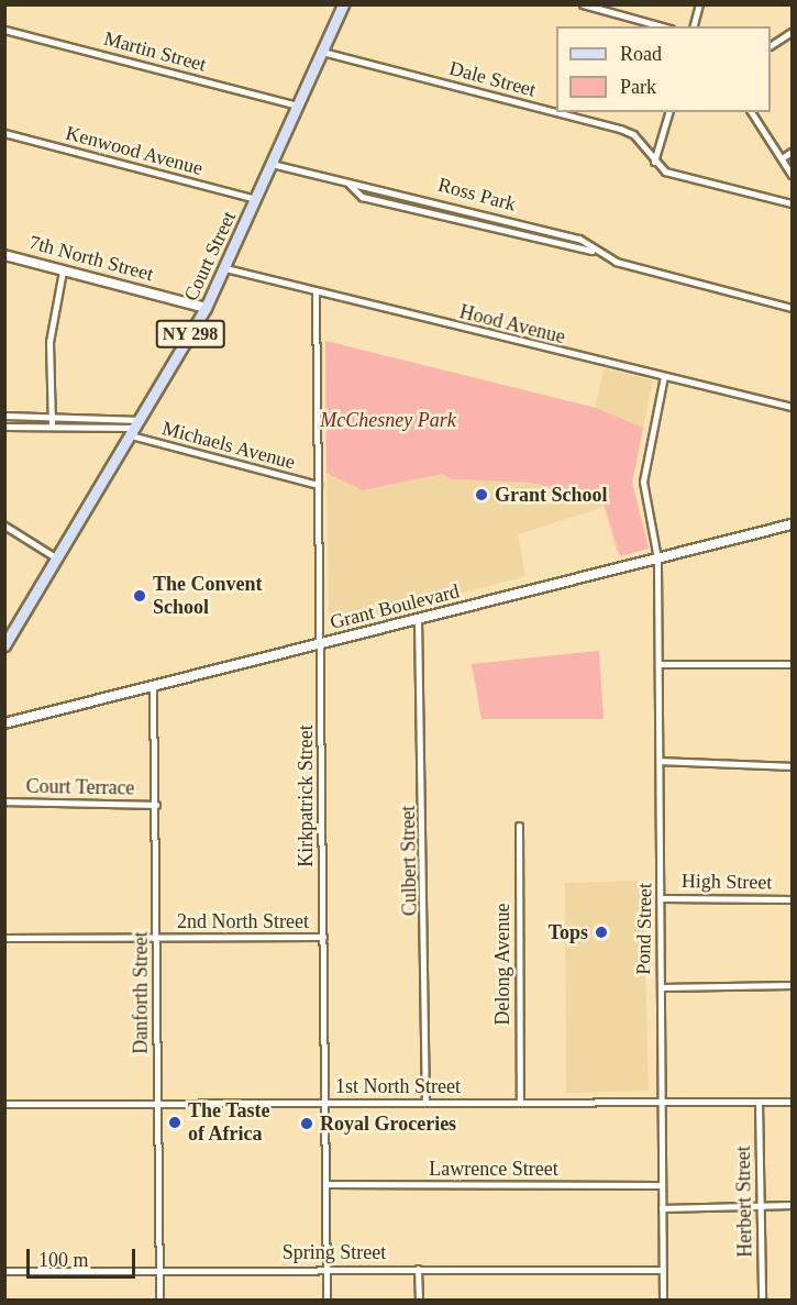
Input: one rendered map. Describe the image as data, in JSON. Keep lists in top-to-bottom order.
{
  "streets": {
    "main road": ["Court Street", "NY 298"],
    "street": [
      "Martin Street",
      "Dale Street",
      "Kenwood Avenue",
      "Ross Park",
      "7th North Street",
      "Hood Avenue",
      "Michaels Avenue",
      "Grant Boulevard",
      "Court Terrace",
      "Kirkpatrick Street",
      "Culbert Street",
      "High Street",
      "2nd North Street",
      "Pond Street",
      "Delong Avenue",
      "Danforth Street",
      "1st North Street",
      "Lawrence Street",
      "Herbert Street",
      "Spring Street"
    ]
  },
  "crossings": [
    ["Martin Street", "Court Street"],
    ["Dale Street", "Court Street"],
    ["Kenwood Avenue", "Court Street"],
    ["Ross Park", "Court Street"],
    ["Court Street", "7th North Street"],
    ["Court Street", "Hood Avenue"],
    ["Court Street", "Michaels Avenue"],
    ["Hood Avenue", "Kirkpatrick Street"],
    ["Hood Avenue", "Pond Street"],
    ["Michaels Avenue", "Kirkpatrick Street"],
    ["Grant Boulevard", "Kirkpatrick Street"],
    ["Grant Boulevard", "Culbert Street"],
    ["Grant Boulevard", "Pond Street"],
    ["Grant Boulevard", "Danforth Street"],
    ["Court Terrace", "Danforth Street"],
    ["Kirkpatrick Street", "2nd North Street"],
    ["Kirkpatrick Street", "1st North Street"],
    ["Kirkpatrick Street", "Lawrence Street"],
    ["Kirkpatrick Street", "Spring Street"],
    ["Culbert Street", "1st North Street"],
    ["High Street", "Pond Street"],
    ["2nd North Street", "Danforth Street"],
    ["Pond Street", "1st North Street"],
    ["Pond Street", "Lawrence Street"],
    ["Pond Street", "Spring Street"],
    ["Delong Avenue", "1st North Street"],
    ["Danforth Street", "1st North Street"],
    ["Danforth Street", "Spring Street"],
    ["1st North Street", "Herbert Street"]
  ],
  "parks": ["McChesney Park"],
  "places": [
    "Grant School",
    "The Convent School",
    "Tops",
    "The Taste of Africa",
    "Royal Groceries"
  ],
  "legend": ["Road", "Park"],
  "scale_bar": "100 m"
}
